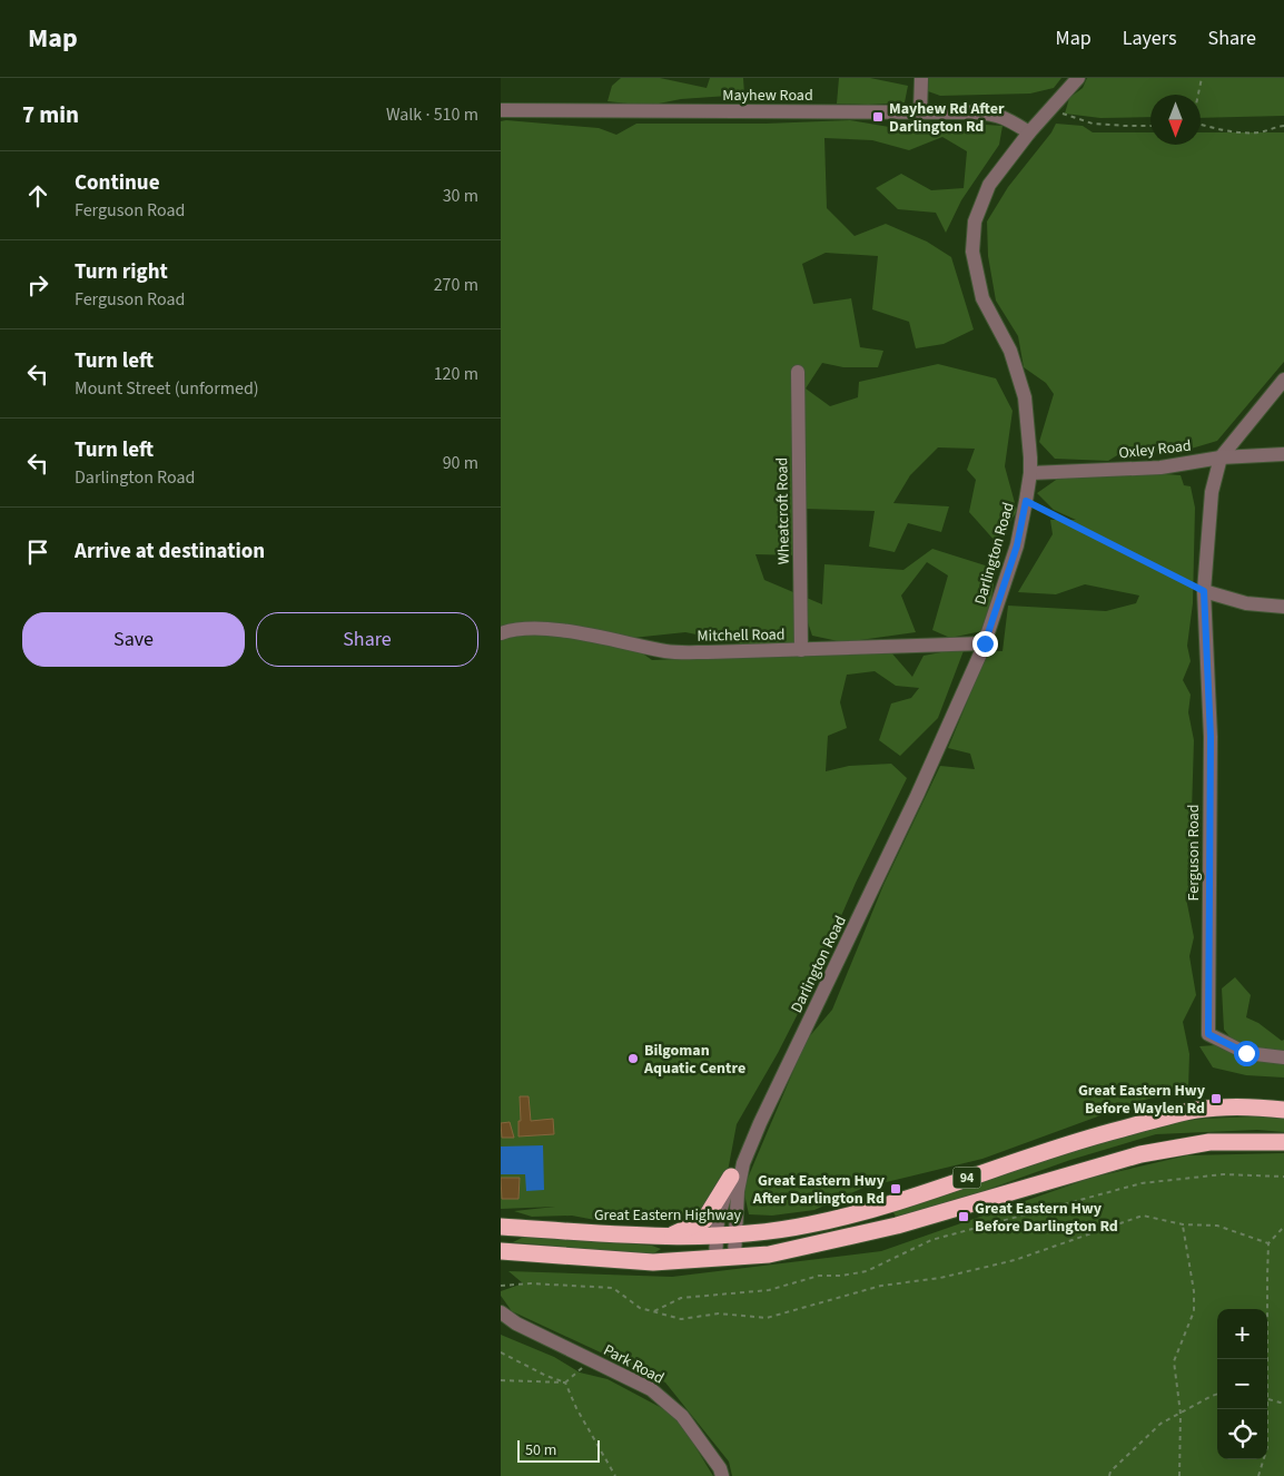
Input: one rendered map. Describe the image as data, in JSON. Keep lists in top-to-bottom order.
{
  "streets": {
    "highway": ["94", "Great Eastern Highway"],
    "street": [
      "Mayhew Road",
      "Oxley Road",
      "Wheatcroft Road",
      "Darlington Road",
      "Mitchell Road",
      "Ferguson Road",
      "Park Road"
    ]
  },
  "crossings": [
    ["Mayhew Road", "Darlington Road"],
    ["Oxley Road", "Darlington Road"],
    ["Wheatcroft Road", "Mitchell Road"],
    ["Darlington Road", "Mitchell Road"],
    ["Darlington Road", "94"],
    ["Darlington Road", "Great Eastern Highway"]
  ],
  "places": {
    "transit": [
      "Mayhew Rd After Darlington Rd",
      "Great Eastern Hwy Before Waylen Rd",
      "Great Eastern Hwy After Darlington Rd",
      "Great Eastern Hwy Before Darlington Rd"
    ],
    "other": ["Bilgoman Aquatic Centre"]
  },
  "scale_bar": "50 m",
  "north": "bottom",
  "page": {
    "header": "Map",
    "nav": ["Map", "Layers", "Share"],
    "heading": ["7 min", "Walk · 510 m"],
    "list": [
      ["Continue", "Ferguson Road", "30 m"],
      ["Turn right", "Ferguson Road", "270 m"],
      ["Turn left", "Mount Street (unformed)", "120 m"],
      ["Turn left", "Darlington Road", "90 m"],
      "Arrive at destination"
    ],
    "buttons": ["Save", "Share"],
    "map_buttons": ["+", "−"],
    "scale": "50 m"
  }
}
